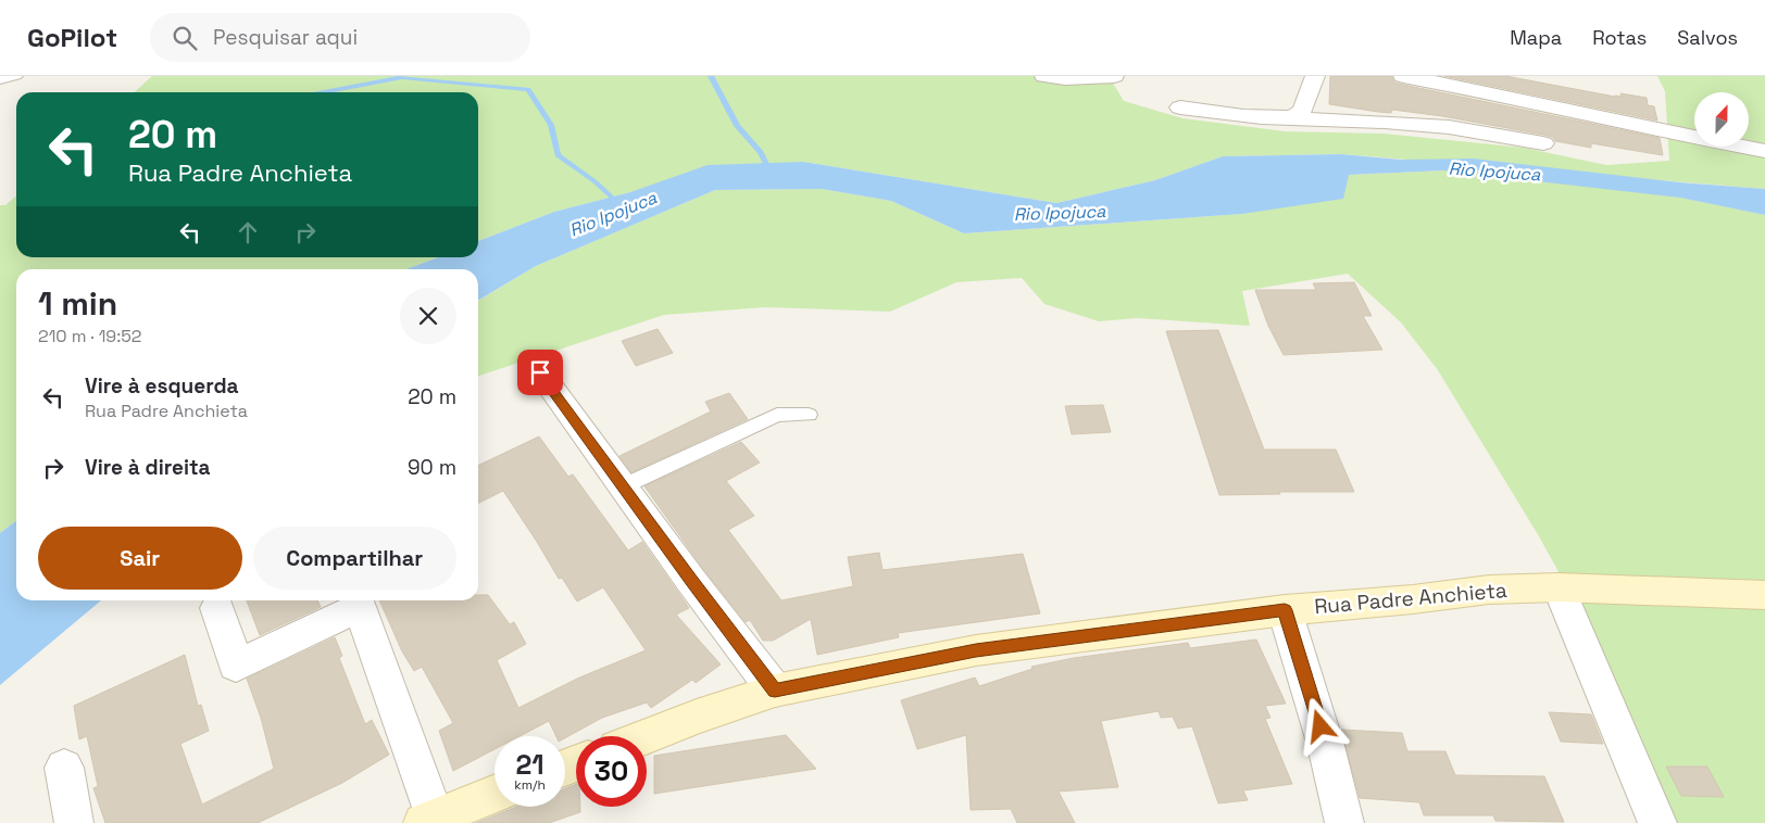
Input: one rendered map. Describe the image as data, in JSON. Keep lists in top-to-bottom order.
{
  "streets": {
    "street": ["Rua Padre Anchieta"]
  },
  "water": ["Rio Ipojuca"],
  "north": "top",
  "page": {
    "header": "GoPilot",
    "search": "Pesquisar aqui",
    "nav": ["Mapa", "Rotas", "Salvos"],
    "turn": ["20 m", "Rua Padre Anchieta"],
    "heading": ["1 min", "210 m · 19:52"],
    "list": [
      {
        "name": "Vire à esquerda",
        "note": "Rua Padre Anchieta",
        "value": "20 m"
      },
      {
        "name": "Vire à direita",
        "value": "90 m"
      }
    ],
    "buttons": ["Sair", "Compartilhar"],
    "speed": "21 km/h",
    "limit": "30"
  }
}
